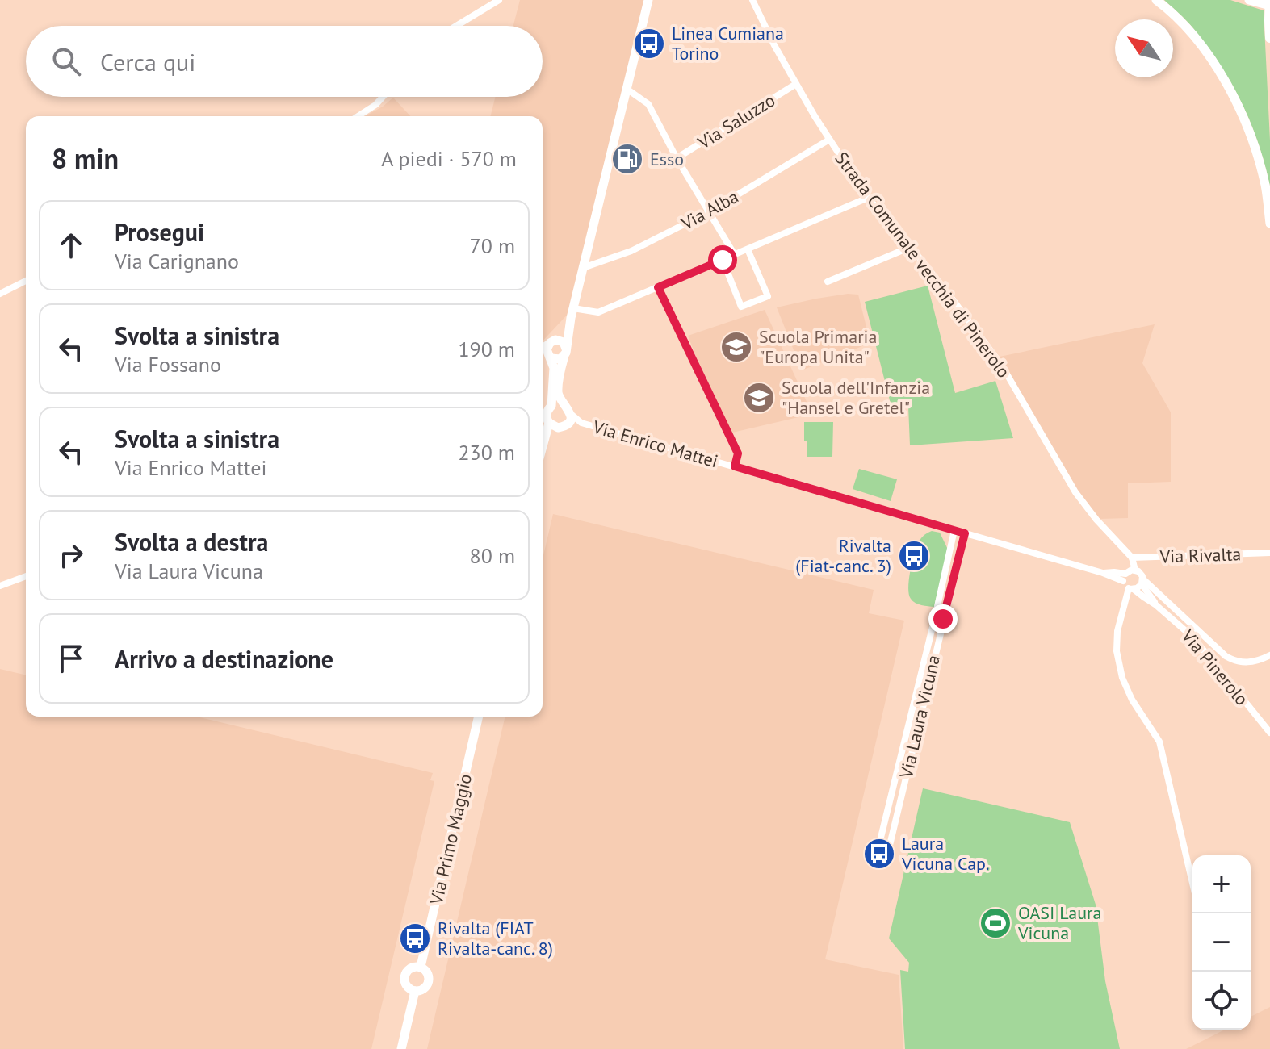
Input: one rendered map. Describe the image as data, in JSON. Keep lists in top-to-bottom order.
{
  "streets": {
    "main road": ["Via Primo Maggio"],
    "street": [
      "Via Saluzzo",
      "Via Alba",
      "Strada Comunale vecchia di Pinerolo",
      "Via Enrico Mattei",
      "Via Rivalta",
      "Via Pinerolo",
      "Via Laura Vicuna"
    ]
  },
  "crossings": [
    ["Via Saluzzo", "Strada Comunale vecchia di Pinerolo"],
    ["Via Alba", "Strada Comunale vecchia di Pinerolo"],
    ["Strada Comunale vecchia di Pinerolo", "Via Rivalta"],
    ["Via Enrico Mattei", "Via Pinerolo"],
    ["Via Enrico Mattei", "Via Laura Vicuna"]
  ],
  "places": {
    "bus stop": [
      "Linea Cumiana Torino",
      "Rivalta (Fiat-canc. 3)",
      "Laura Vicuna Cap.",
      "Rivalta (FIAT Rivalta-canc. 8)"
    ],
    "fuel station": ["Esso"],
    "school or university": ["Scuola Primaria \"Europa Unita\"", "Scuola dell'Infanzia \"Hansel e Gretel\""],
    "sports": ["OASI Laura Vicuna"]
  },
  "north": "top left",
  "page": {
    "search": "Cerca qui",
    "heading": ["8 min", "A piedi · 570 m"],
    "list": [
      ["Prosegui", "Via Carignano", "70 m"],
      ["Svolta a sinistra", "Via Fossano", "190 m"],
      ["Svolta a sinistra", "Via Enrico Mattei", "230 m"],
      ["Svolta a destra", "Via Laura Vicuna", "80 m"],
      "Arrivo a destinazione"
    ],
    "map_buttons": ["+", "−"]
  }
}
